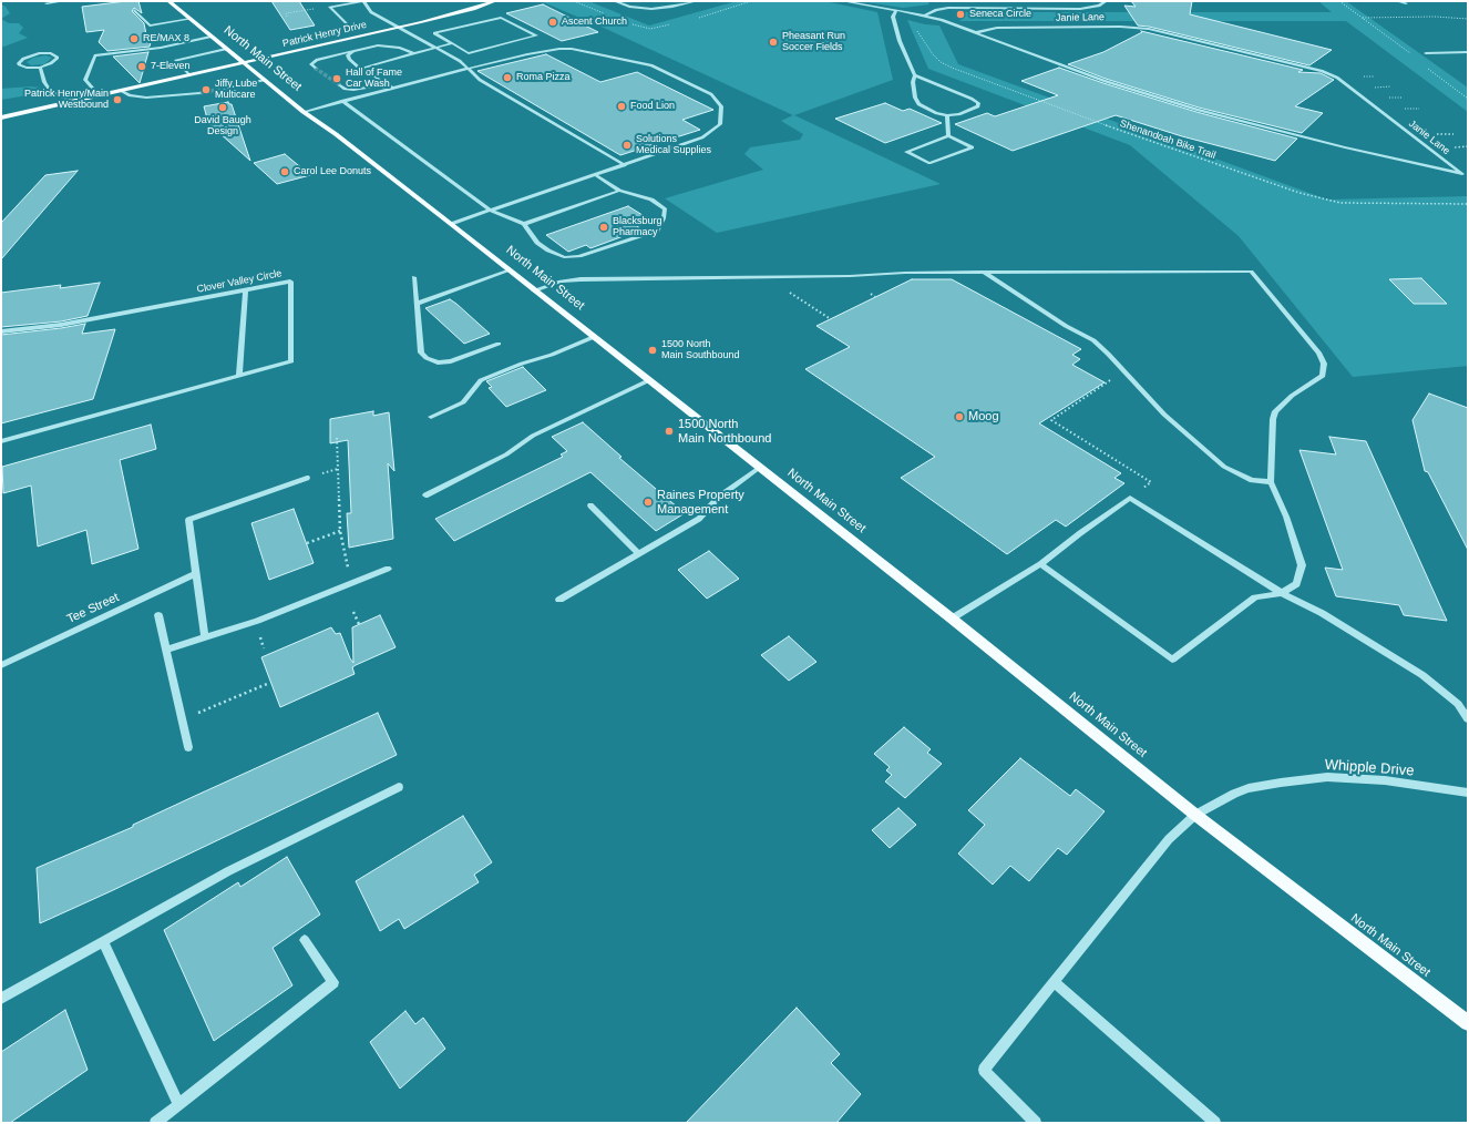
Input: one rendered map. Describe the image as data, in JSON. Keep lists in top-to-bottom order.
{
  "streets": {
    "main road": ["Patrick Henry Drive", "North Main Street"],
    "street": [
      "Janie Lane",
      "Clover Valley Circle",
      "Tee Street",
      "Whipple Drive"
    ],
    "path": ["Shenandoah Bike Trail"]
  },
  "crossings": [
    ["Janie Lane", "Shenandoah Bike Trail"],
    ["Patrick Henry Drive", "North Main Street"],
    ["North Main Street", "Whipple Drive"]
  ],
  "places": [
    "Seneca Circle",
    "Ascent Church",
    "RE/MAX 8",
    "Pheasant Run Soccer Fields",
    "7-Eleven",
    "Roma Pizza",
    "Hall of Fame Car Wash",
    "Jiffy Lube Multicare",
    "Patrick Henry/Main Westbound",
    "Food Lion",
    "David Baugh Design",
    "Solutions Medical Supplies",
    "Carol Lee Donuts",
    "Blacksburg Pharmacy",
    "1500 North Main Southbound",
    "Moog",
    "1500 North Main Northbound",
    "Raines Property Management"
  ]
}
